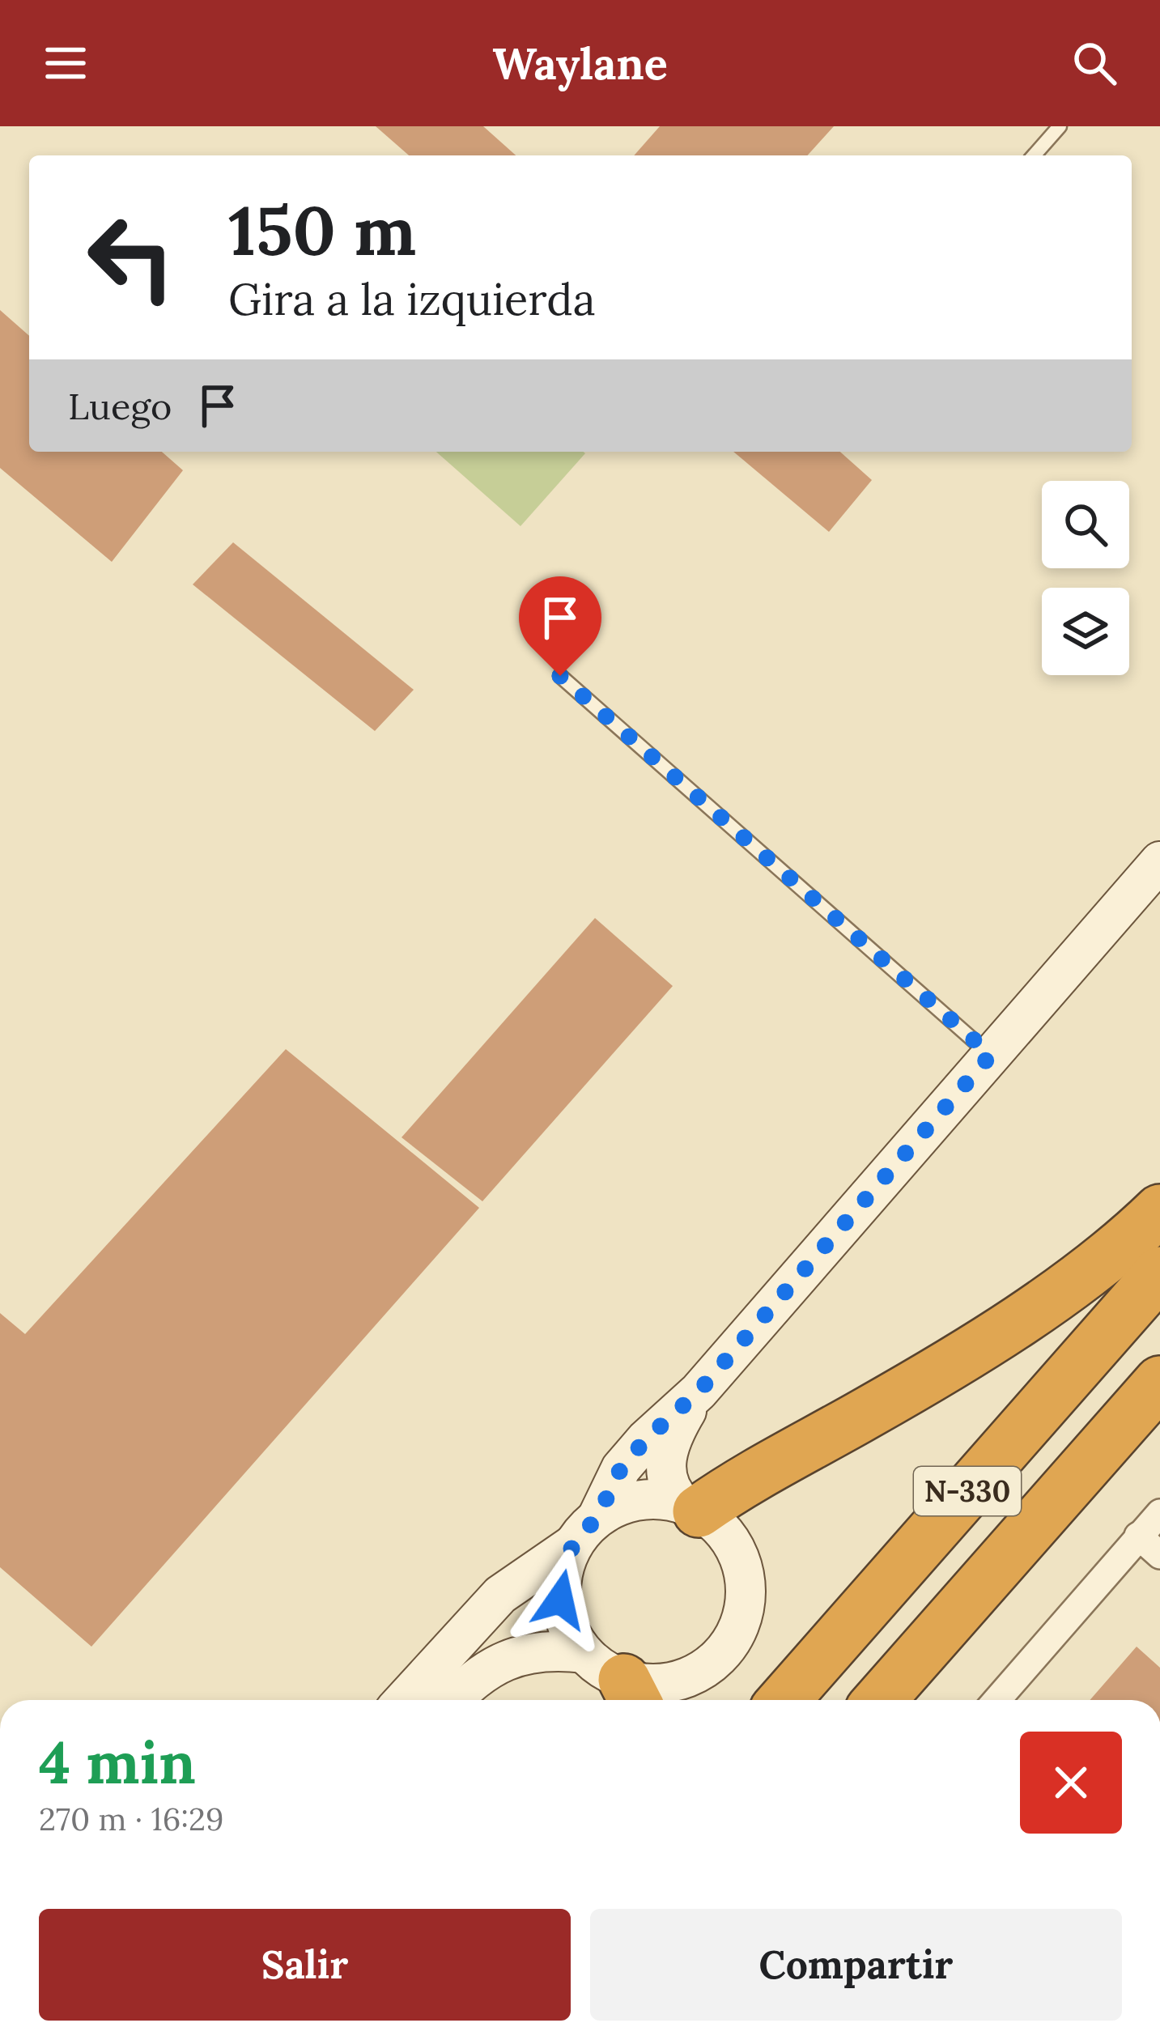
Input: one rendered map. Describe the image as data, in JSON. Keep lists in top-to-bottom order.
{
  "streets": {
    "highway": ["N-330"]
  },
  "page": {
    "header": "Waylane",
    "turn": ["150 m", "Gira a la izquierda"],
    "then": "Luego",
    "heading": ["4 min", "270 m · 16:29"],
    "buttons": ["Salir", "Compartir"]
  }
}
